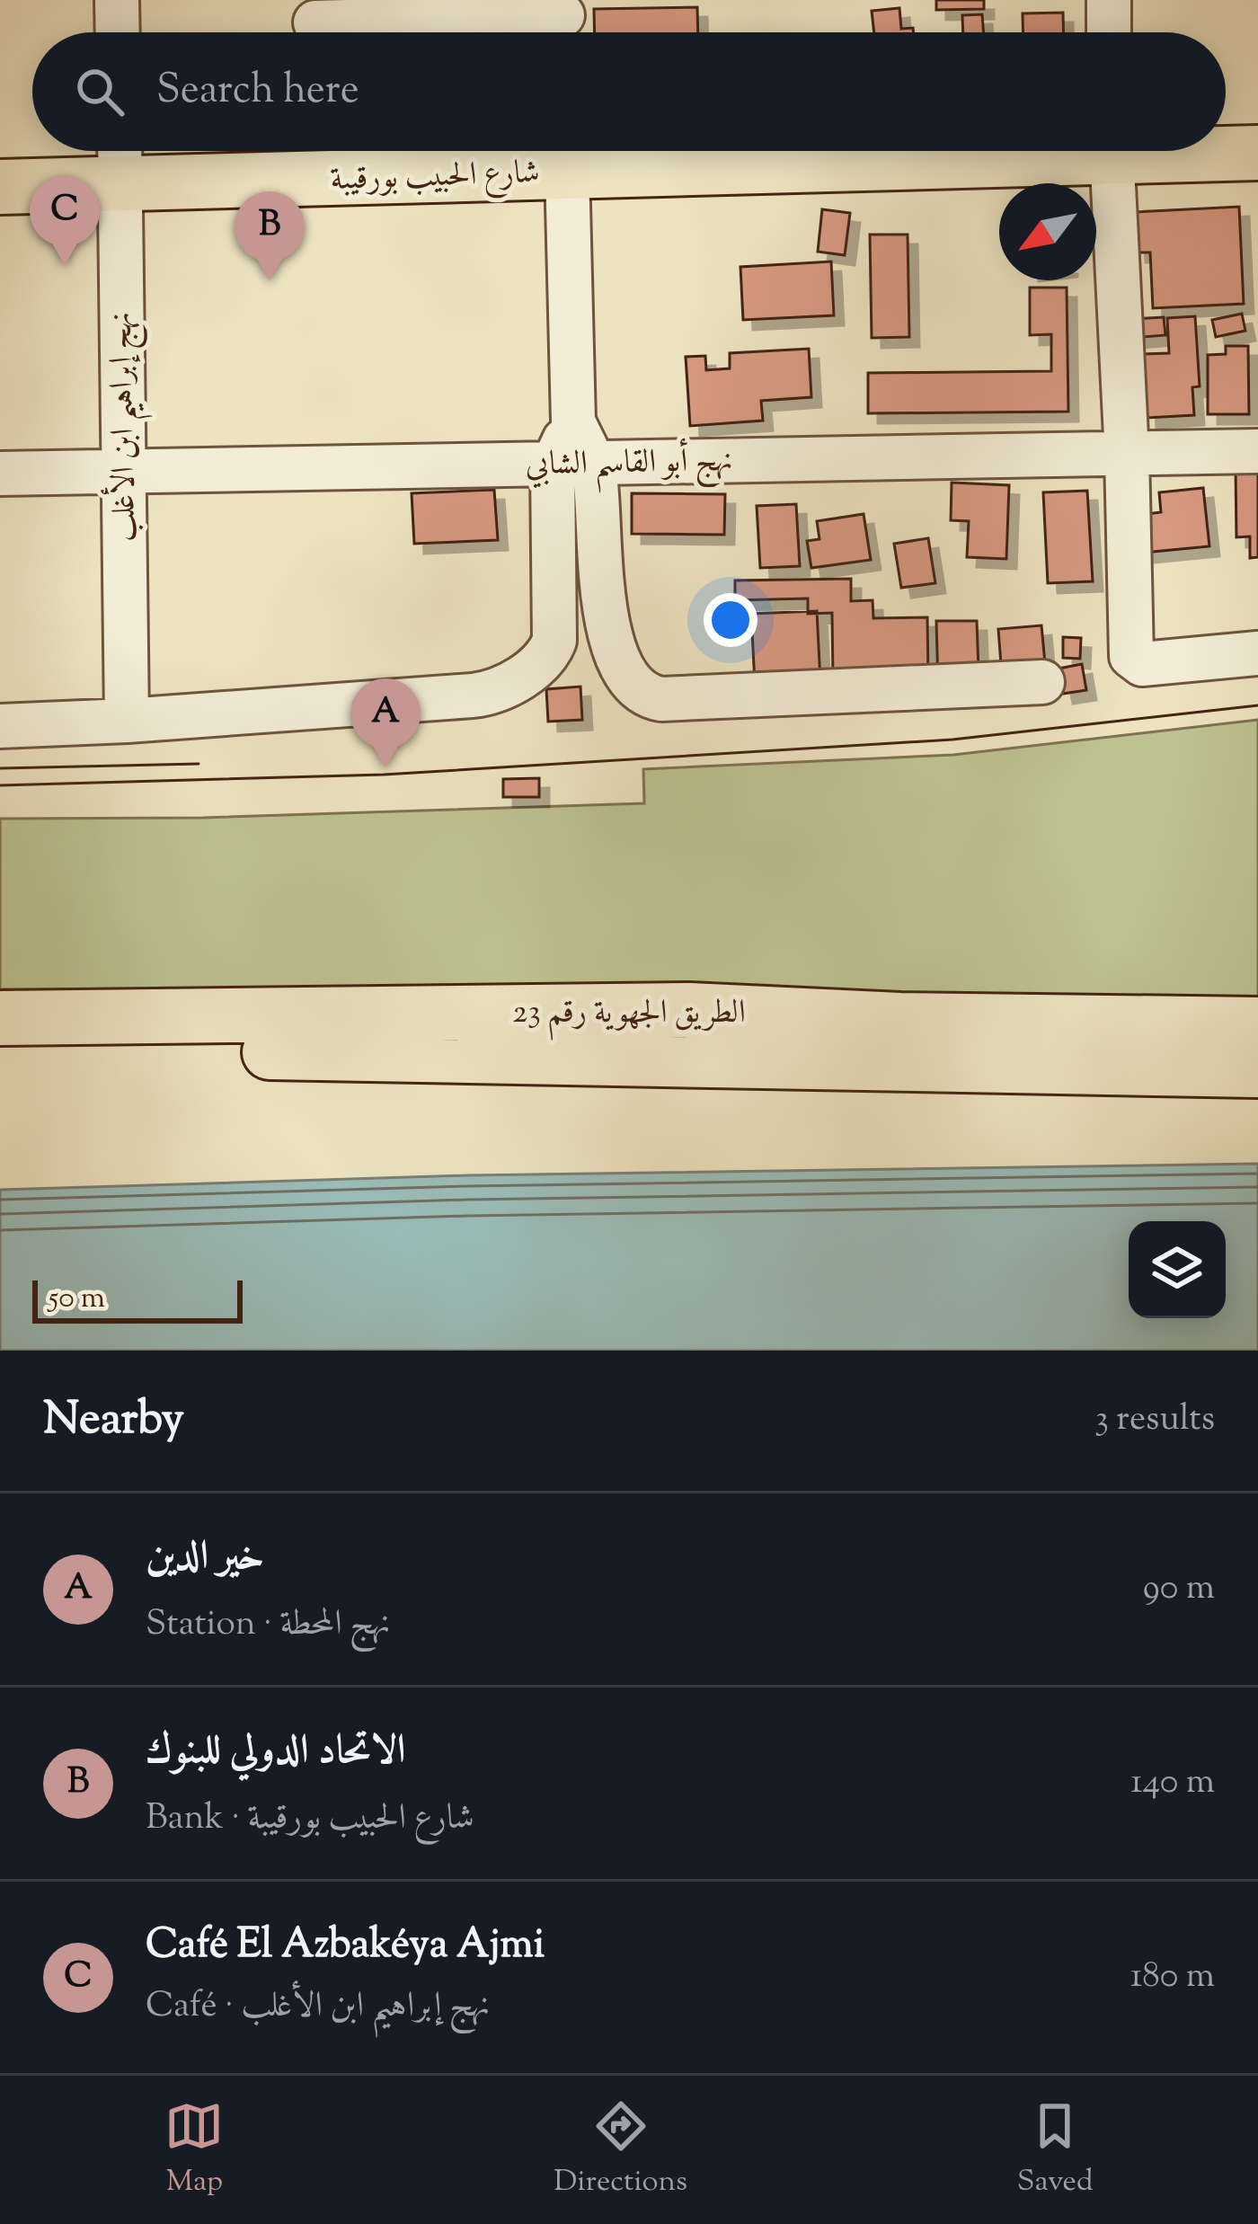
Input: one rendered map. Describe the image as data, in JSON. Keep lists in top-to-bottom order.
{
  "streets": {
    "main road": ["شارع الحبيب بورقيبة", "الطريق الجهوية رقم 23"],
    "street": ["نهج إبراهيم ابن الأغلب", "نهج أبو القاسم الشابي"]
  },
  "crossings": [
    ["شارع الحبيب بورقيبة", "نهج إبراهيم ابن الأغلب"],
    ["نهج إبراهيم ابن الأغلب", "نهج أبو القاسم الشابي"]
  ],
  "scale_bar": "50 m",
  "north": "bottom left",
  "page": {
    "search": "Search here",
    "pins": ["C", "B", "A"],
    "scale": "50 m",
    "heading": ["Nearby", "3 results"],
    "list": [
      {
        "mark": "A",
        "name": "خير الدين",
        "note": "Station · نهج المحطة",
        "value": "90 m"
      },
      {
        "mark": "B",
        "name": "الاتحاد الدولي للبنوك",
        "note": "Bank · شارع الحبيب بورقيبة",
        "value": "140 m"
      },
      {
        "mark": "C",
        "name": "Café El Azbakéya Ajmi",
        "note": "Café · نهج إبراهيم ابن الأغلب",
        "value": "180 m"
      }
    ],
    "nav": ["Map", "Directions", "Saved"]
  }
}
